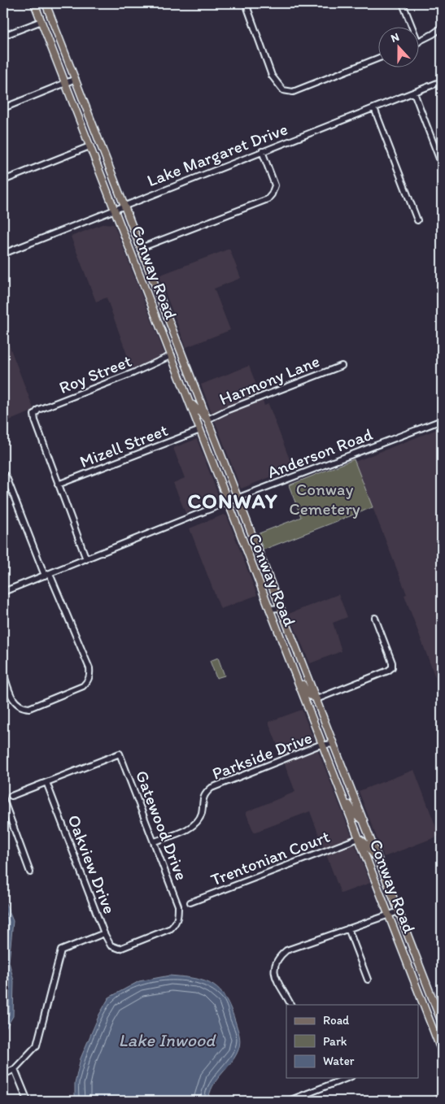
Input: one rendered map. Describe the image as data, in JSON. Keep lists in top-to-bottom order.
{
  "streets": {
    "main road": ["Conway Road"],
    "street": [
      "Lake Margaret Drive",
      "Roy Street",
      "Harmony Lane",
      "Mizell Street",
      "Anderson Road",
      "Parkside Drive",
      "Gatewood Drive",
      "Trentonian Court",
      "Oakview Drive"
    ]
  },
  "crossings": [
    ["Lake Margaret Drive", "Conway Road"],
    ["Conway Road", "Roy Street"],
    ["Conway Road", "Harmony Lane"],
    ["Conway Road", "Mizell Street"],
    ["Conway Road", "Anderson Road"],
    ["Conway Road", "Parkside Drive"],
    ["Conway Road", "Trentonian Court"],
    ["Roy Street", "Mizell Street"],
    ["Parkside Drive", "Gatewood Drive"],
    ["Gatewood Drive", "Oakview Drive"]
  ],
  "districts": ["CONWAY"],
  "water": ["Lake Inwood"],
  "parks": ["Conway Cemetery"],
  "legend": ["Road", "Park", "Water"],
  "north": "top"
}
